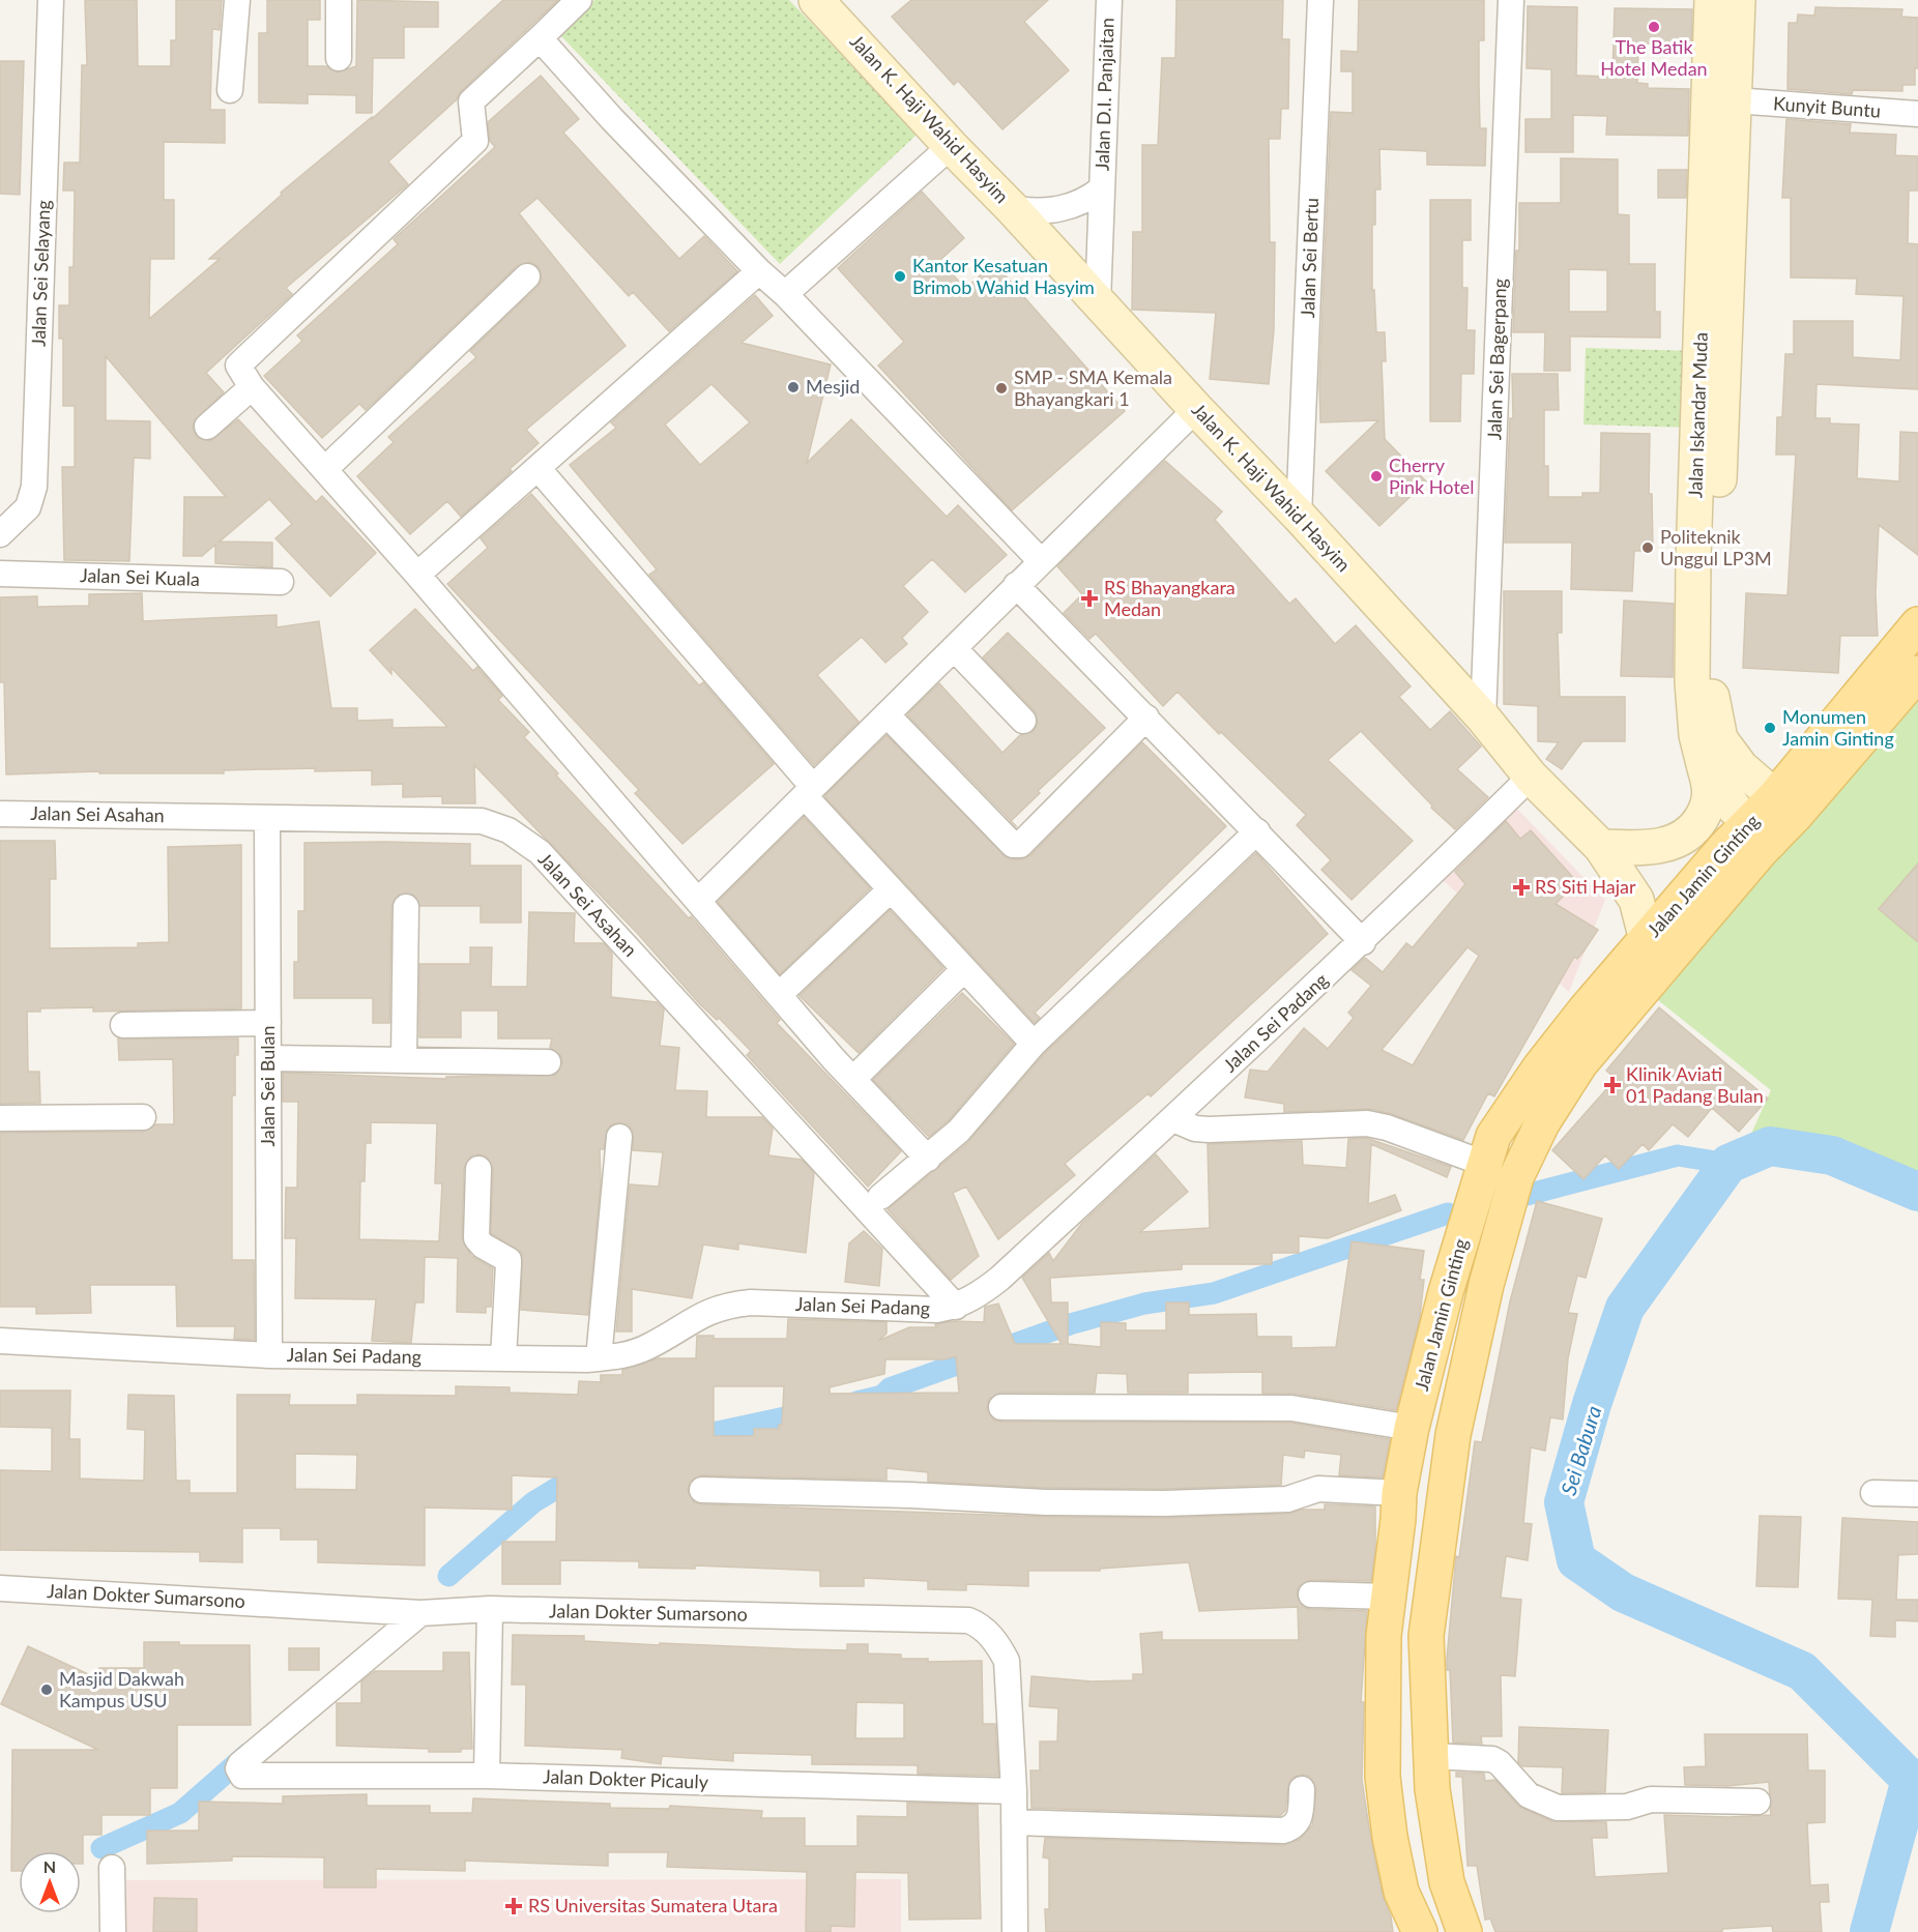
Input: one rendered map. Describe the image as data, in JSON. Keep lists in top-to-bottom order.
{
  "streets": {
    "main road": ["Jalan K. Haji Wahid Hasyim", "Jalan Iskandar Muda", "Jalan Jamin Ginting"],
    "street": [
      "Jalan D.I. Panjaitan",
      "Kunyit Buntu",
      "Jalan Sei Bertu",
      "Jalan Sei Selayang",
      "Jalan Sei Bagerpang",
      "Jalan Sei Kuala",
      "Jalan Sei Asahan",
      "Jalan Sei Padang",
      "Jalan Sei Bulan",
      "Jalan Dokter Sumarsono",
      "Jalan Dokter Picauly"
    ]
  },
  "crossings": [
    ["Jalan D.I. Panjaitan", "Jalan K. Haji Wahid Hasyim"],
    ["Kunyit Buntu", "Jalan Iskandar Muda"],
    ["Jalan K. Haji Wahid Hasyim", "Jalan Sei Bertu"],
    ["Jalan K. Haji Wahid Hasyim", "Jalan Sei Bagerpang"],
    ["Jalan K. Haji Wahid Hasyim", "Jalan Jamin Ginting"],
    ["Jalan K. Haji Wahid Hasyim", "Jalan Sei Padang"],
    ["Jalan Iskandar Muda", "Jalan Jamin Ginting"],
    ["Jalan Sei Asahan", "Jalan Sei Padang"],
    ["Jalan Sei Asahan", "Jalan Sei Bulan"],
    ["Jalan Sei Padang", "Jalan Sei Bulan"],
    ["Jalan Dokter Sumarsono", "Jalan Dokter Picauly"]
  ],
  "water": ["Sei Babura"],
  "places": {
    "other": [
      "The Batik Hotel Medan",
      "Kantor Kesatuan Brimob Wahid Hasyim",
      "Mesjid",
      "SMP - SMA Kemala Bhayangkari 1",
      "Cherry Pink Hotel",
      "Politeknik Unggul LP3M",
      "Monumen Jamin Ginting",
      "Masjid Dakwah Kampus USU"
    ],
    "health": [
      "RS Bhayangkara Medan",
      "RS Siti Hajar",
      "Klinik Aviati 01 Padang Bulan",
      "RS Universitas Sumatera Utara"
    ]
  },
  "north": "top"
}
